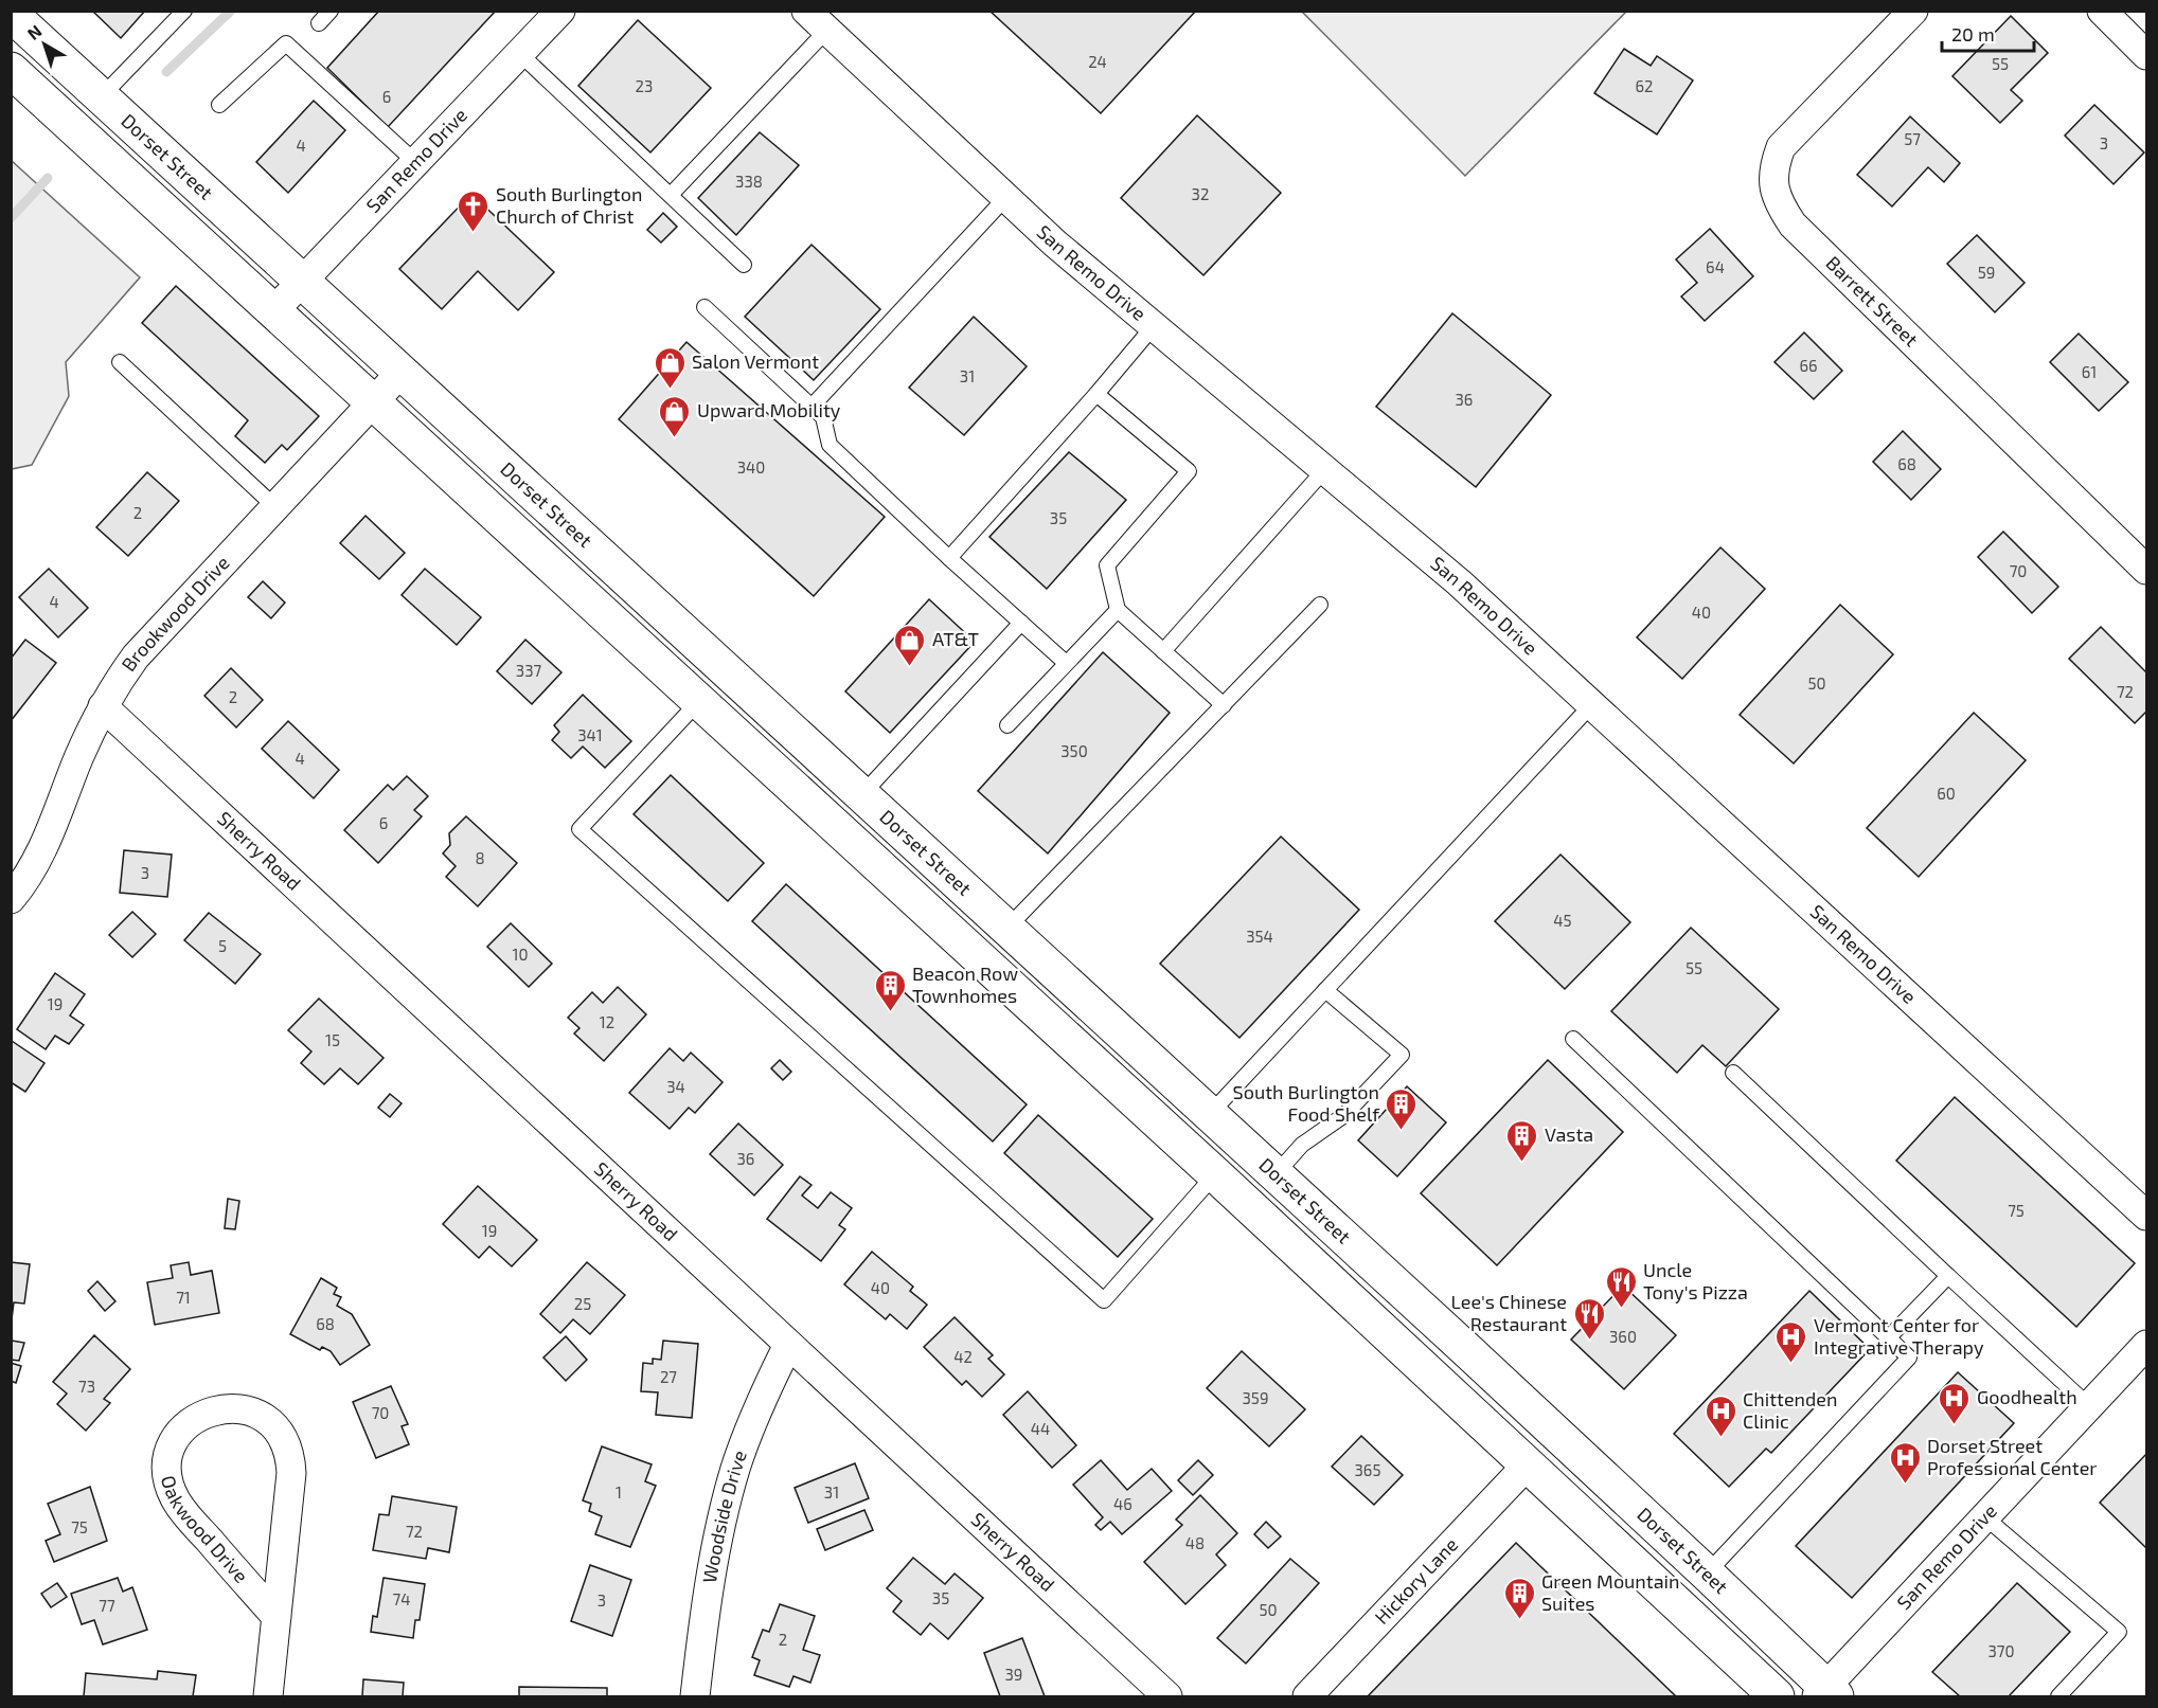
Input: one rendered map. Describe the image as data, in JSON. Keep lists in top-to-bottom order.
{
  "streets": {
    "main road": ["Dorset Street"],
    "street": [
      "San Remo Drive",
      "Barrett Street",
      "Brookwood Drive",
      "Sherry Road",
      "Woodside Drive",
      "Oakwood Drive",
      "Hickory Lane"
    ]
  },
  "crossings": [
    ["Dorset Street", "San Remo Drive"],
    ["Dorset Street", "Brookwood Drive"],
    ["Dorset Street", "Hickory Lane"],
    ["Brookwood Drive", "Sherry Road"],
    ["Sherry Road", "Woodside Drive"]
  ],
  "places": {
    "church": ["South Burlington Church of Christ"],
    "shop": ["Salon Vermont", "Upward Mobility", "AT&T"],
    "building": [
      "Beacon Row Townhomes",
      "South Burlington Food Shelf",
      "Vasta",
      "Green Mountain Suites"
    ],
    "restaurant": ["Uncle Tony's Pizza", "Lee's Chinese Restaurant"],
    "hospital": [
      "Vermont Center for Integrative Therapy",
      "Goodhealth",
      "Chittenden Clinic",
      "Dorset Street Professional Center"
    ]
  },
  "house_numbers": [
    "24",
    "55",
    "23",
    "62",
    "6",
    "57",
    "3",
    "4",
    "338",
    "32",
    "64",
    "59",
    "66",
    "61",
    "31",
    "36",
    "68",
    "340",
    "2",
    "35",
    "70",
    "4",
    "40",
    "337",
    "50",
    "72",
    "2",
    "341",
    "350",
    "4",
    "60",
    "6",
    "8",
    "3",
    "45",
    "354",
    "5",
    "10",
    "55",
    "19",
    "12",
    "15",
    "34",
    "36",
    "75",
    "19",
    "40",
    "71",
    "25",
    "68",
    "360",
    "42",
    "27",
    "73",
    "359",
    "70",
    "44",
    "365",
    "1",
    "31",
    "46",
    "75",
    "72",
    "48",
    "35",
    "74",
    "3",
    "77",
    "50",
    "2",
    "370",
    "39"
  ],
  "scale_bar": "20 m",
  "north": "top left"
}
